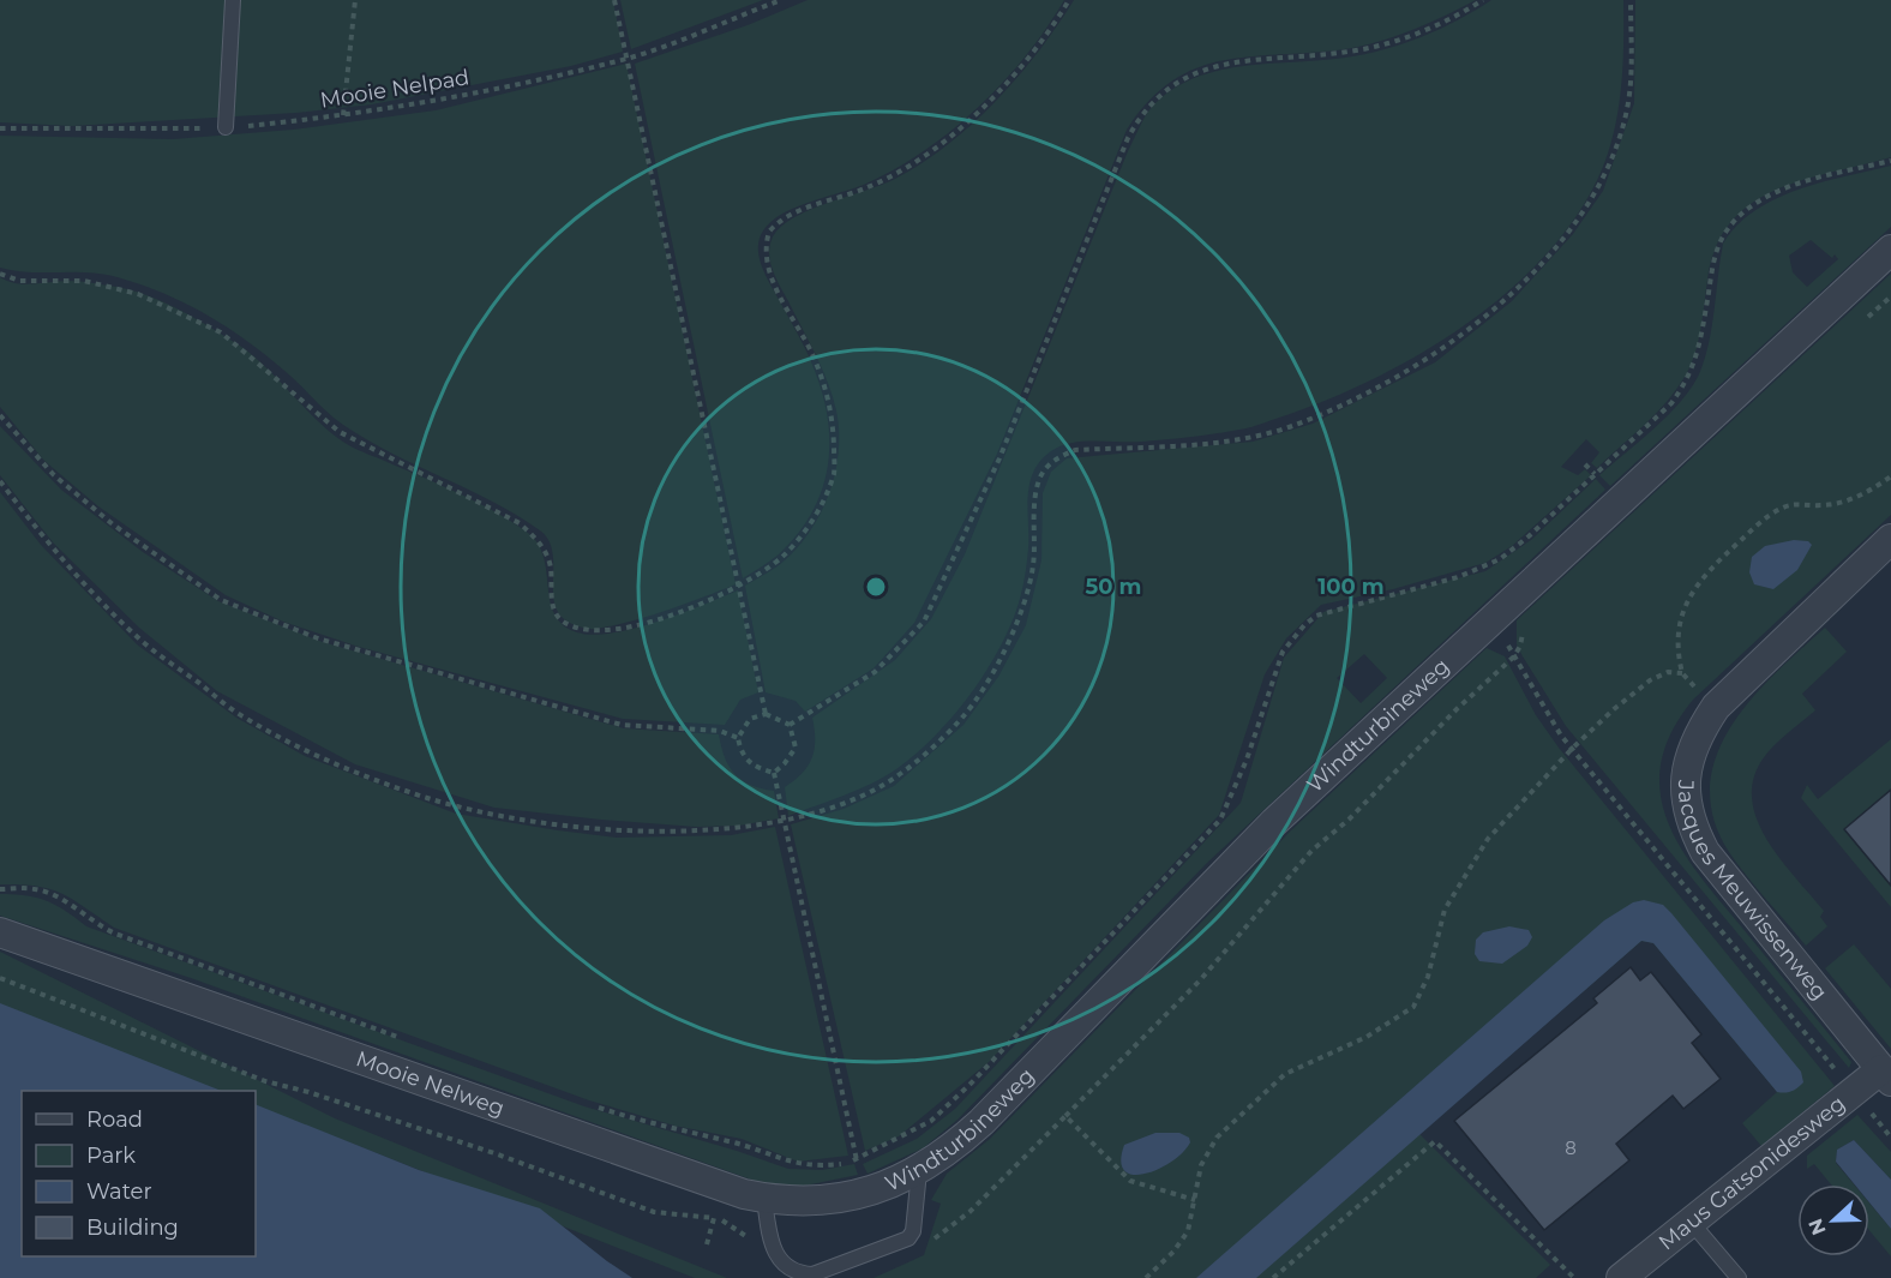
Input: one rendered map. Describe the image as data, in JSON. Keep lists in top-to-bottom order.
{
  "streets": {
    "street": [
      "Windturbineweg",
      "Jacques Meuwissenweg",
      "Mooie Nelweg",
      "Maus Gatsonidesweg"
    ],
    "path": ["Mooie Nelpad"]
  },
  "crossings": [
    ["Windturbineweg", "Mooie Nelweg"],
    ["Jacques Meuwissenweg", "Maus Gatsonidesweg"]
  ],
  "house_numbers": ["8"],
  "legend": [
    "Road",
    "Park",
    "Water",
    "Building"
  ],
  "north": "left",
  "rings": ["50 m", "100 m"]
}
